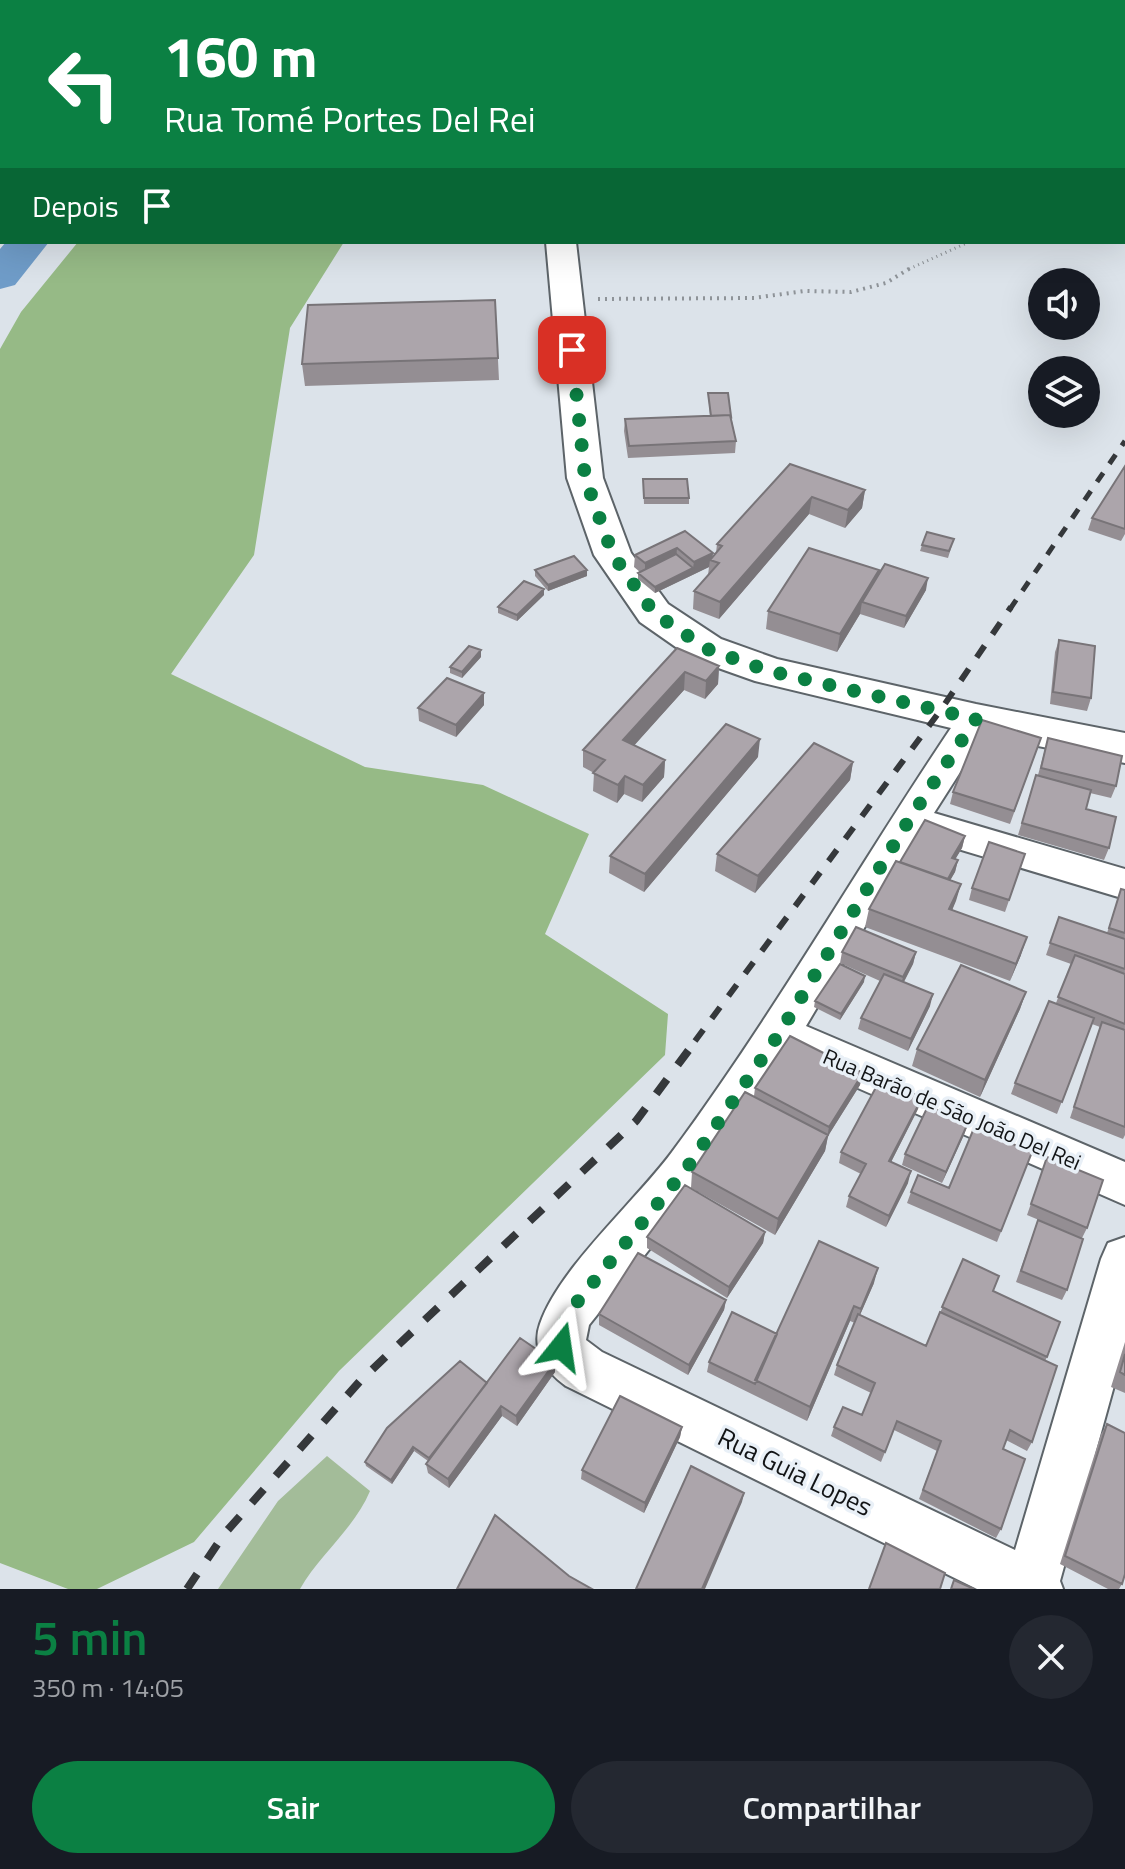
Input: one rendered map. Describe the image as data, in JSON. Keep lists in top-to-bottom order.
{
  "streets": {
    "street": ["Rua Barão de São João Del Rei", "Rua Guia Lopes"]
  },
  "crossings": [
    ["Rua Barão de São João Del Rei", "Rua Guia Lopes"]
  ],
  "page": {
    "turn": ["160 m", "Rua Tomé Portes Del Rei"],
    "then": "Depois",
    "heading": ["5 min", "350 m · 14:05"],
    "buttons": ["Sair", "Compartilhar"]
  }
}
